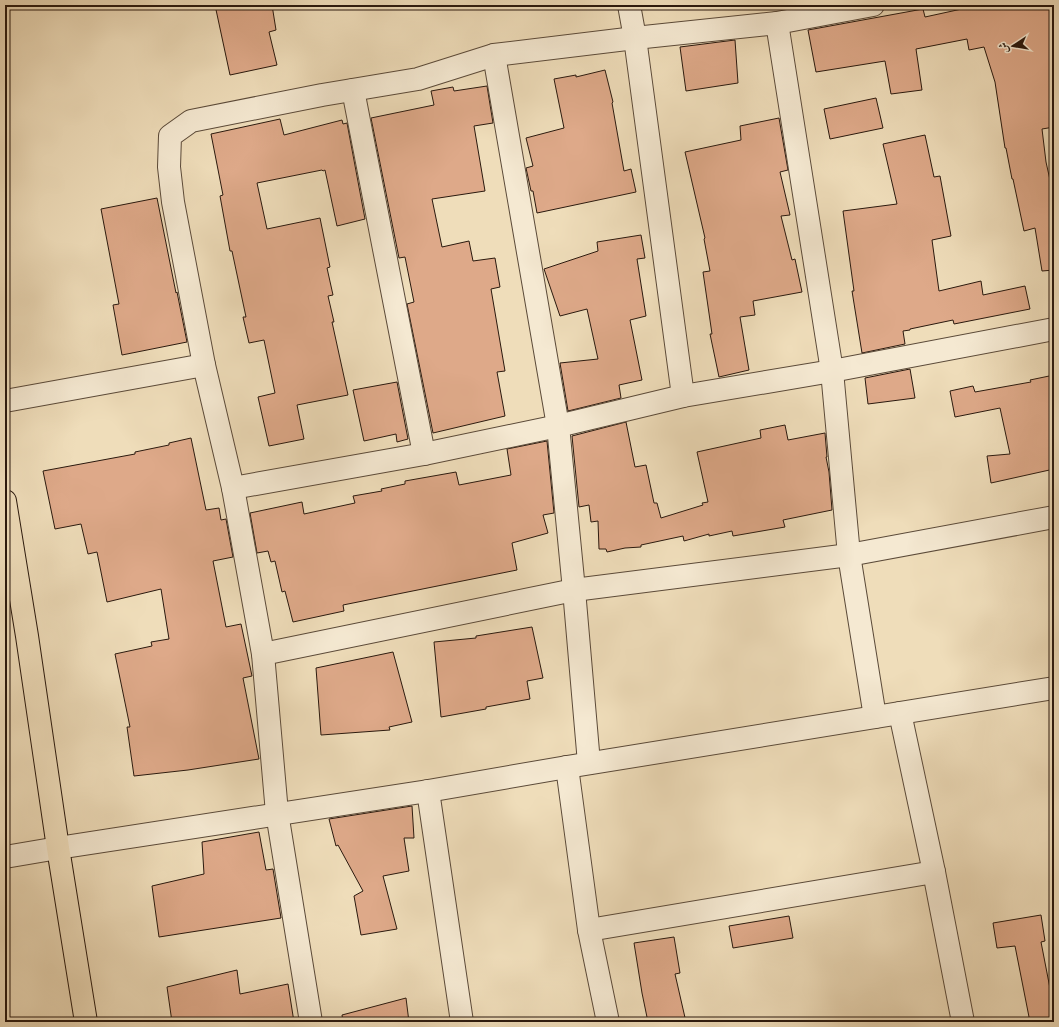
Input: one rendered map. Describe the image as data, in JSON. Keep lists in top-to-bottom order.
{
  "north": "left"
}
